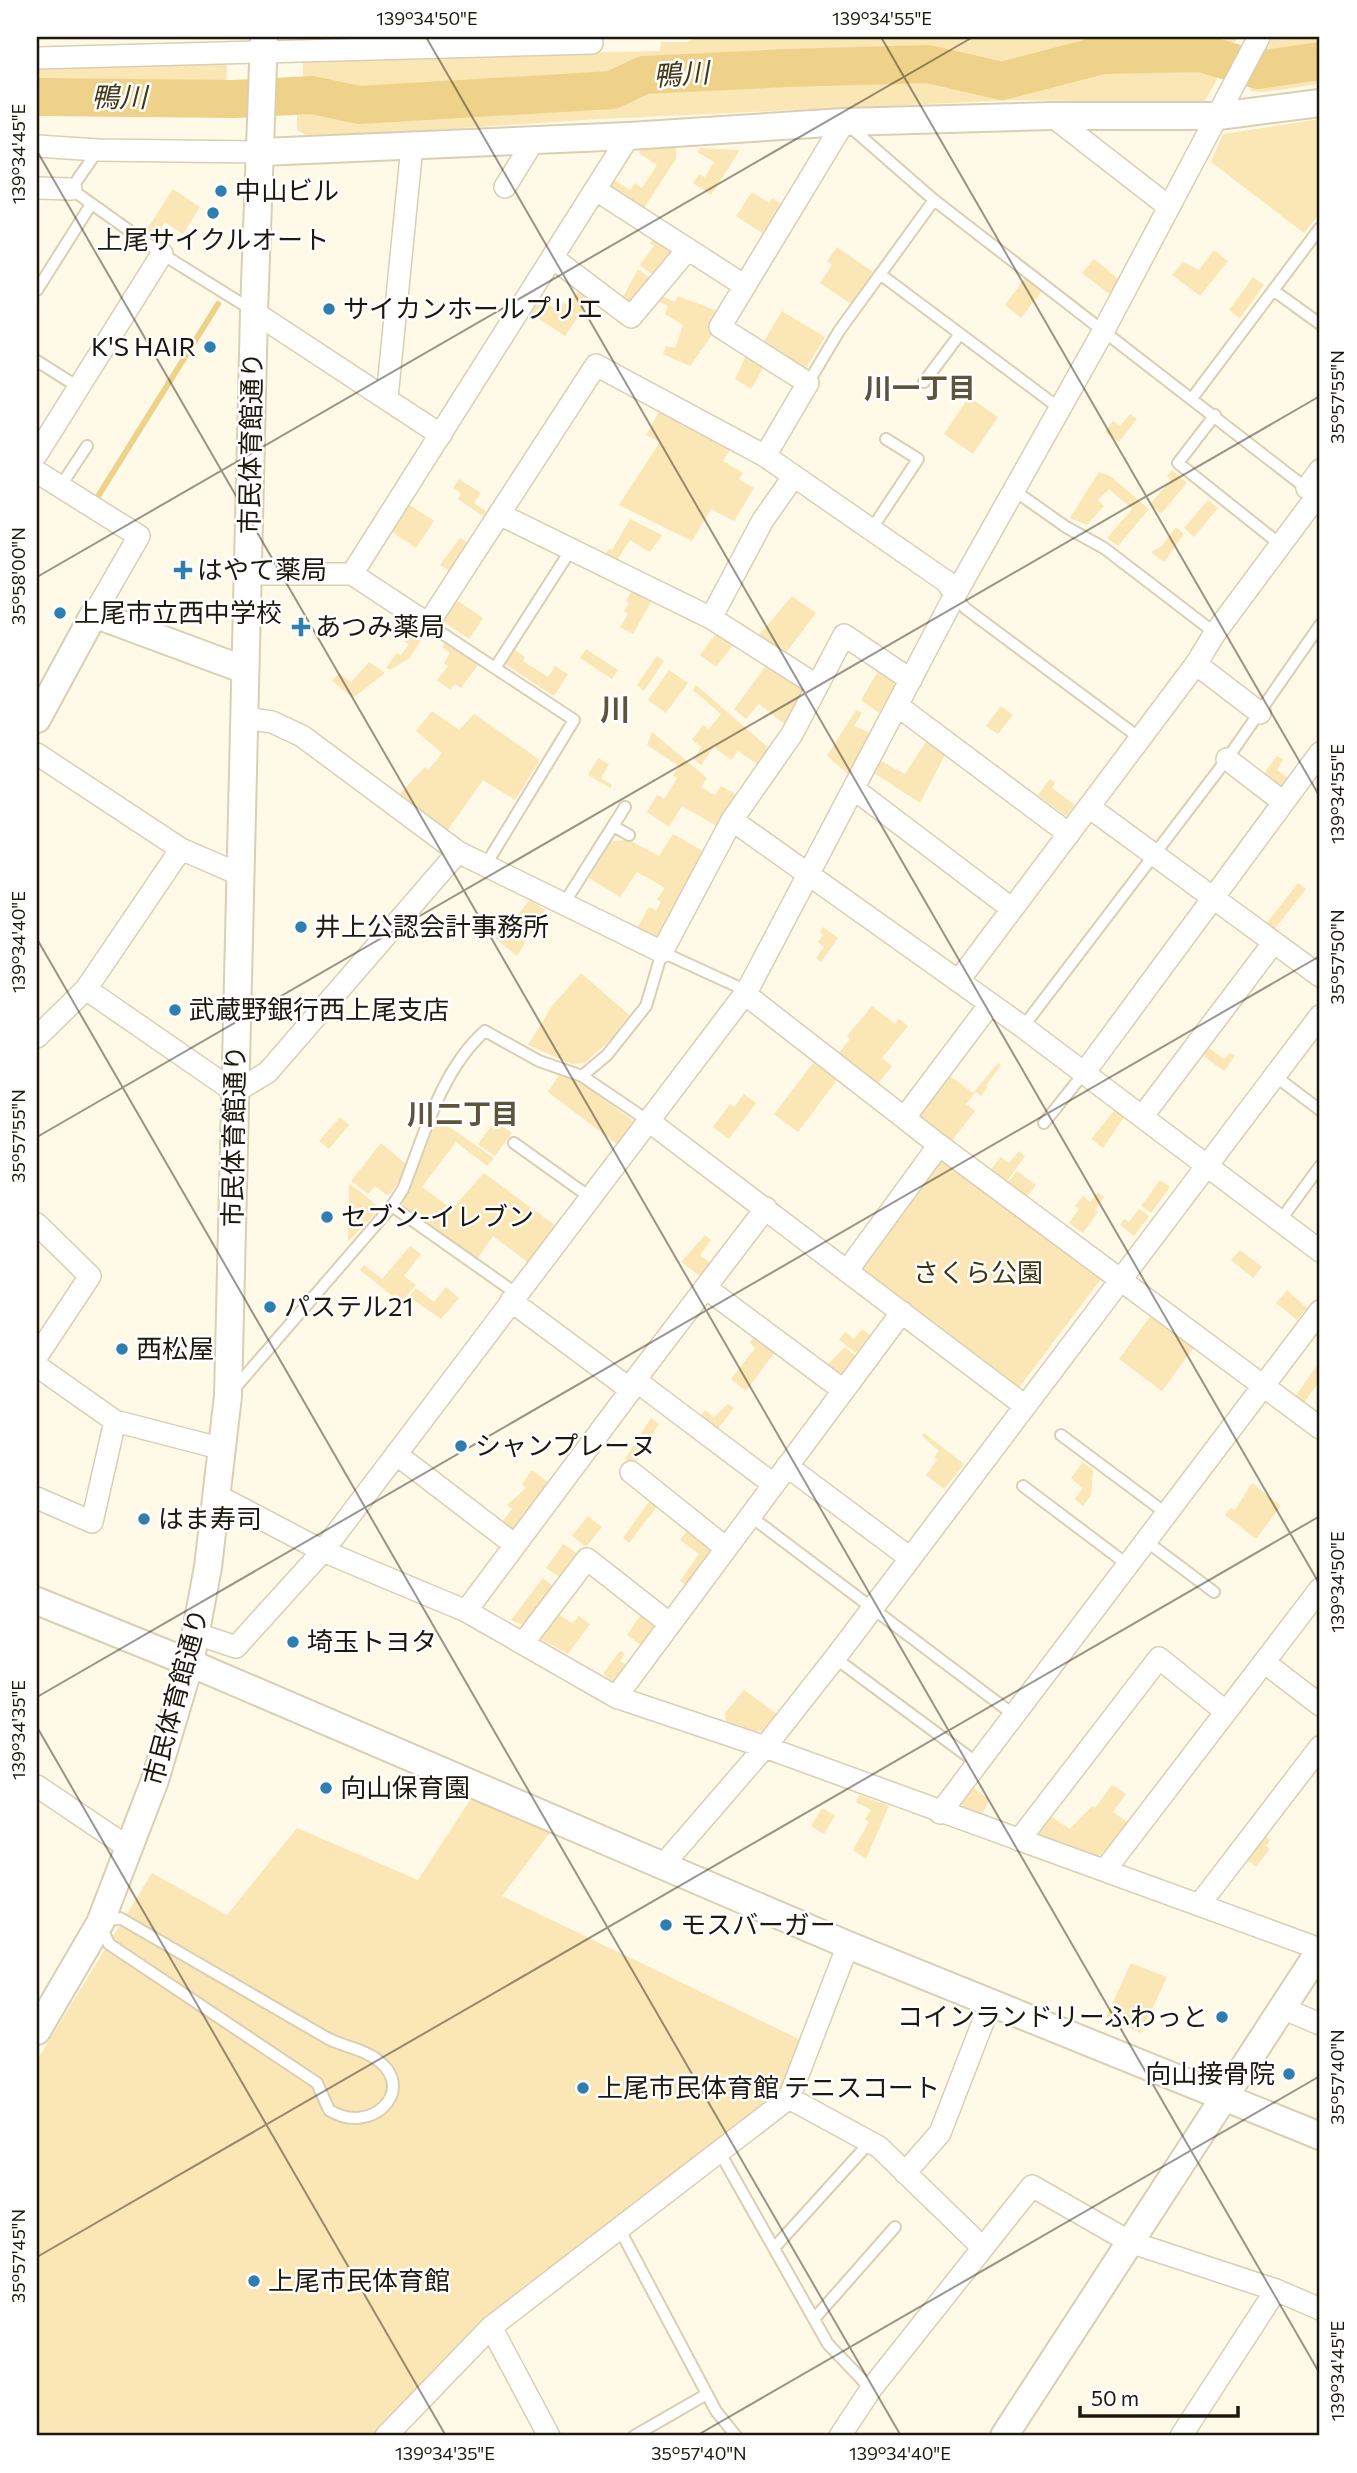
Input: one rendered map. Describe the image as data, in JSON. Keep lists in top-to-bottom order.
{
  "streets": {
    "street": ["市民体育館通り"]
  },
  "districts": ["川一丁目", "川", "川二丁目"],
  "water": ["鴨川"],
  "parks": ["さくら公園"],
  "places": {
    "other": [
      "中山ビル",
      "上尾サイクルオート",
      "サイカンホールプリエ",
      "K'S HAIR",
      "上尾市立西中学校",
      "井上公認会計事務所",
      "武蔵野銀行西上尾支店",
      "セブン-イレブン",
      "パステル21",
      "西松屋",
      "シャンプレーヌ",
      "はま寿司",
      "埼玉トヨタ",
      "向山保育園",
      "モスバーガー",
      "コインランドリーふわっと",
      "向山接骨院",
      "上尾市民体育館 テニスコート",
      "上尾市民体育館"
    ],
    "health": ["はやて薬局", "あつみ薬局"]
  },
  "scale_bar": "50 m",
  "coordinates": [
    "139°34'50\"E",
    "139°34'55\"E",
    "139°34'45\"E",
    "35°57'55\"N",
    "35°58'00\"N",
    "139°34'40\"E",
    "35°57'50\"N",
    "139°34'35\"E",
    "35°57'40\"N",
    "35°57'45\"N"
  ]
}
